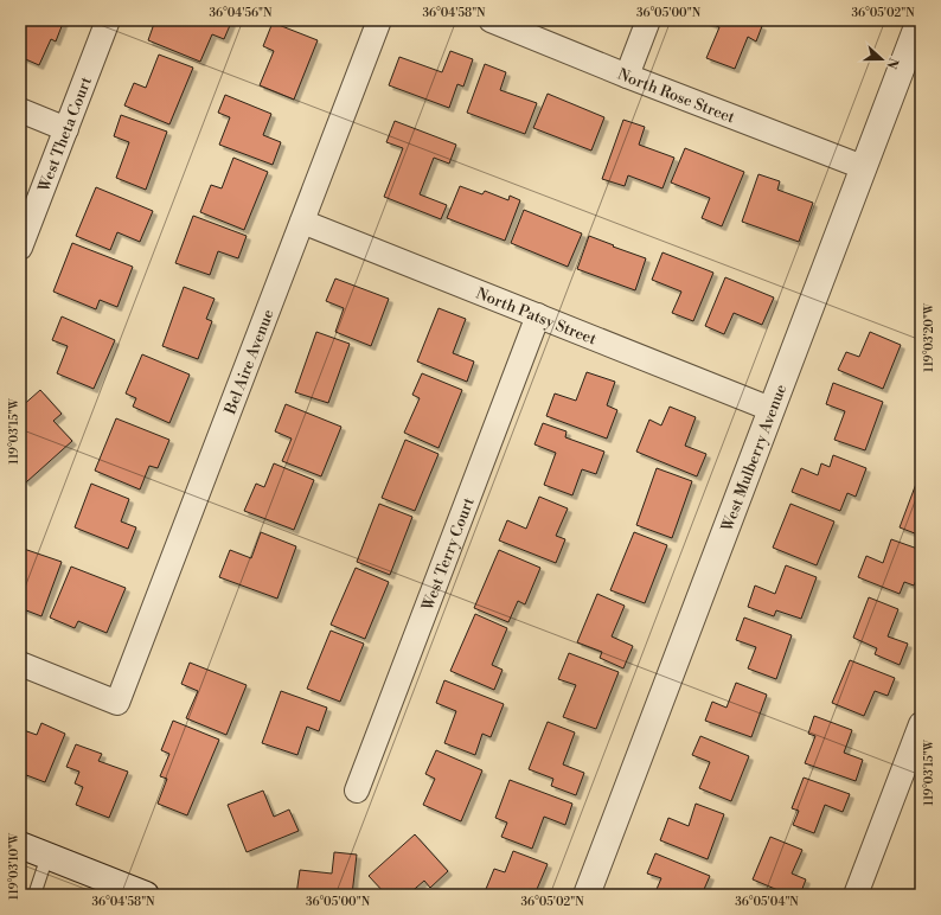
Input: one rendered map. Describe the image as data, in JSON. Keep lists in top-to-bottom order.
{
  "streets": {
    "street": [
      "North Rose Street",
      "West Theta Court",
      "North Patsy Street",
      "Bel Aire Avenue",
      "West Mulberry Avenue",
      "West Terry Court"
    ]
  },
  "crossings": [
    ["North Rose Street", "West Mulberry Avenue"],
    ["North Patsy Street", "Bel Aire Avenue"],
    ["North Patsy Street", "West Mulberry Avenue"],
    ["North Patsy Street", "West Terry Court"]
  ],
  "north": "right",
  "coordinates": [
    "36°04'56\"N",
    "36°04'58\"N",
    "36°05'00\"N",
    "36°05'02\"N",
    "119°03'20\"W",
    "119°03'15\"W",
    "119°03'10\"W",
    "36°05'04\"N"
  ]
}
